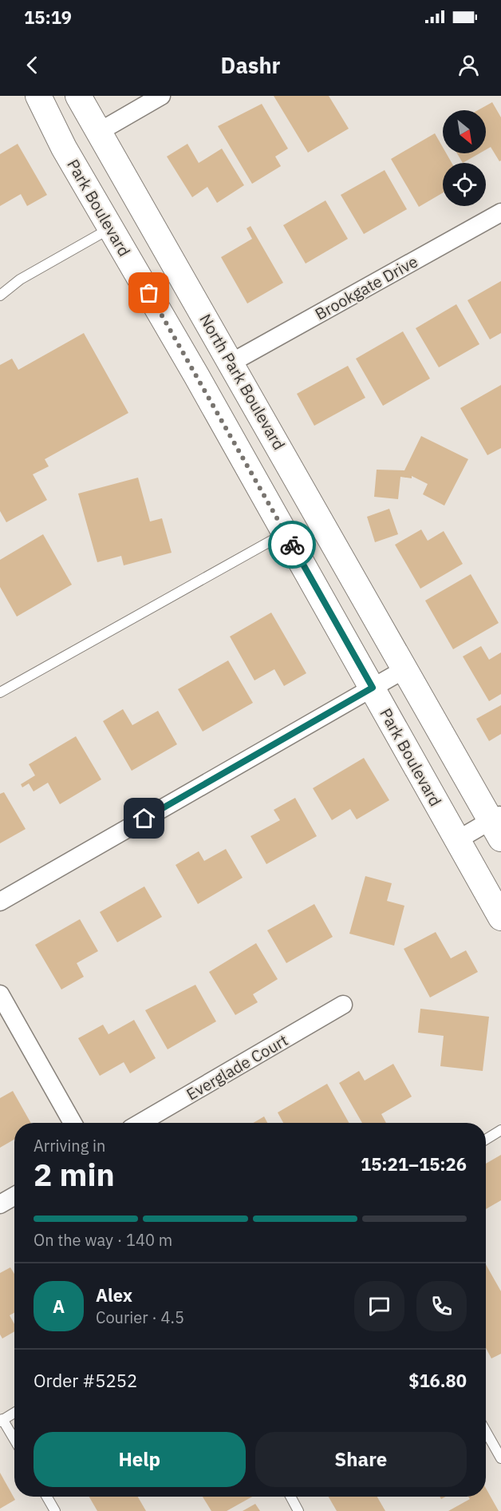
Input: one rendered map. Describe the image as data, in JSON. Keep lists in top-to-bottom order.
{
  "streets": {
    "main road": ["Park Boulevard", "North Park Boulevard"],
    "street": ["Brookgate Drive", "Everglade Court"]
  },
  "crossings": [
    ["Brookgate Drive", "North Park Boulevard"]
  ],
  "north": "bottom right",
  "page": {
    "status": "15:19",
    "header": "Dashr",
    "heading": ["2 min", "Arriving in", "15:21–15:26"],
    "panel": [
      "Alex",
      "Courier · 4.5",
      "Order #5252",
      "$16.80"
    ],
    "bar": "On the way · 140 m",
    "round": "A",
    "buttons": ["Help", "Share"]
  }
}
